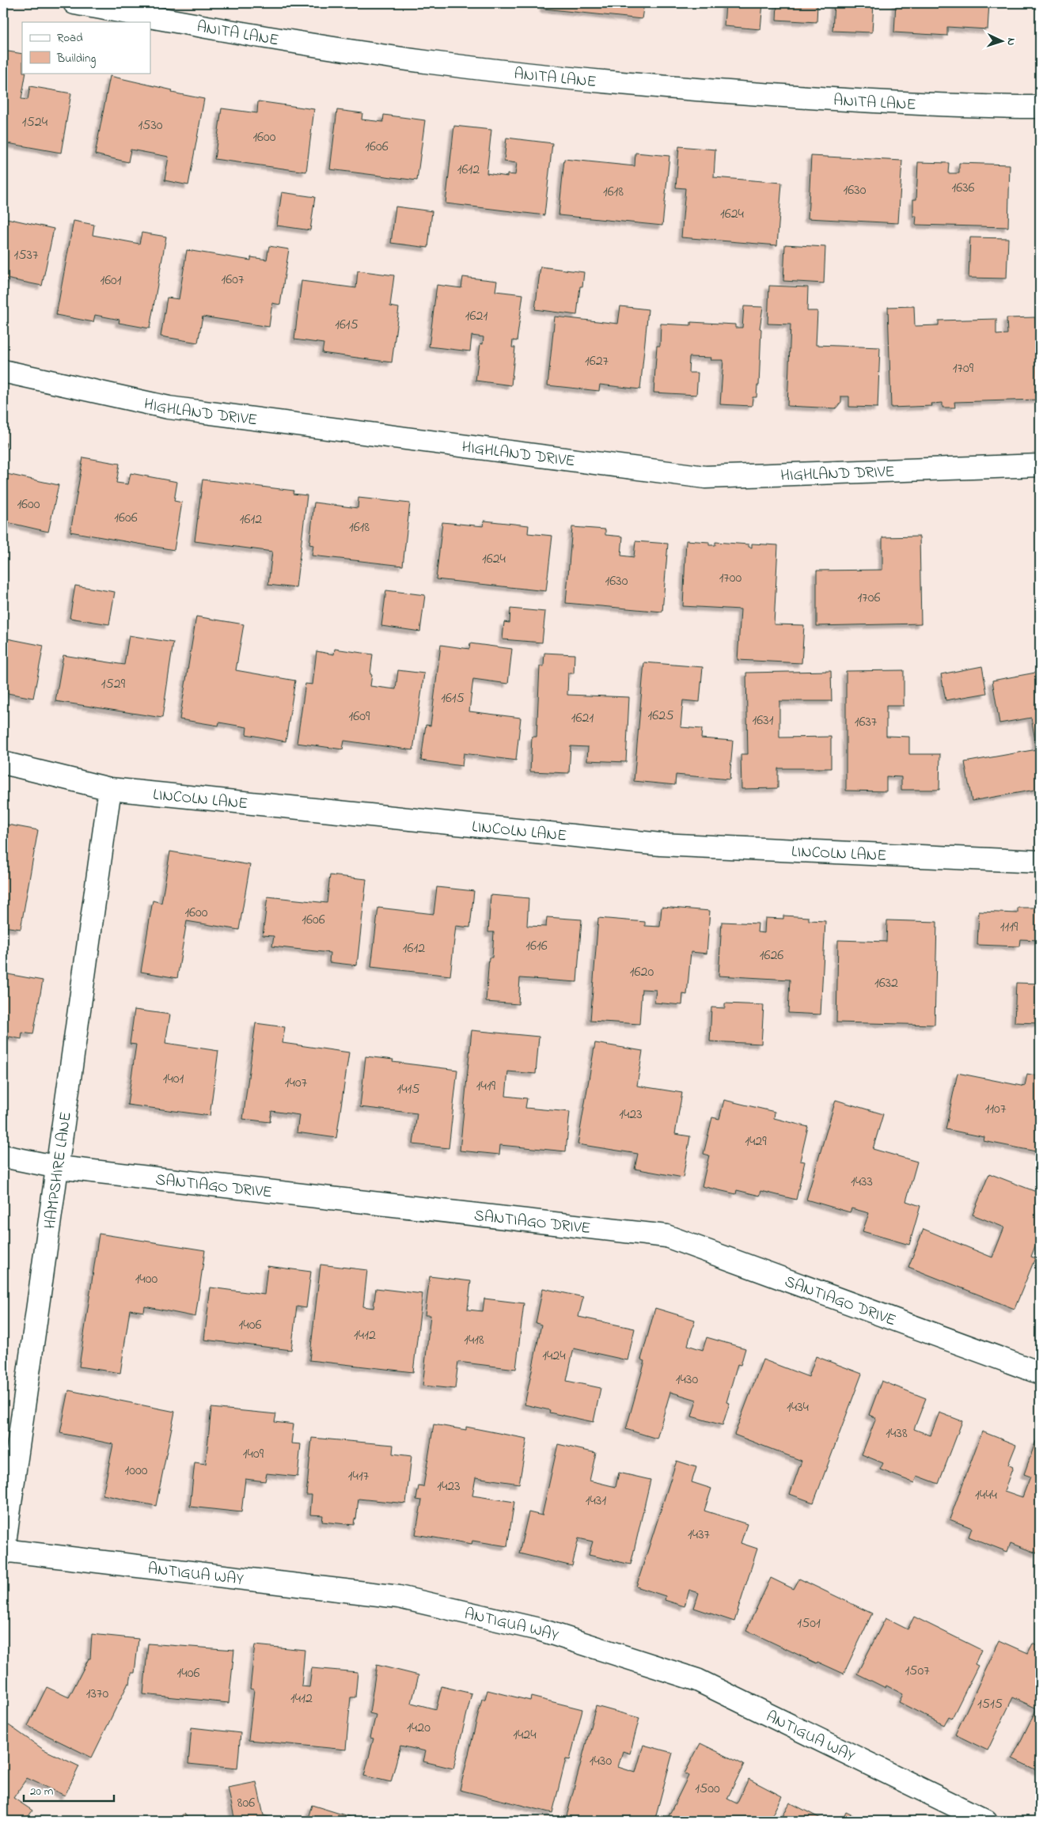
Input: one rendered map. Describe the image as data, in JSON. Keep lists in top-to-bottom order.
{
  "streets": {
    "street": [
      "ANITA LANE",
      "HIGHLAND DRIVE",
      "LINCOLN LANE",
      "HAMPSHIRE LANE",
      "SANTIAGO DRIVE",
      "ANTIGUA WAY"
    ]
  },
  "crossings": [
    ["LINCOLN LANE", "HAMPSHIRE LANE"],
    ["HAMPSHIRE LANE", "SANTIAGO DRIVE"],
    ["HAMPSHIRE LANE", "ANTIGUA WAY"]
  ],
  "house_numbers": [
    "1524",
    "1530",
    "1600",
    "1606",
    "1612",
    "1636",
    "1630",
    "1618",
    "1624",
    "1537",
    "1607",
    "1601",
    "1621",
    "1615",
    "1627",
    "1709",
    "1600",
    "1606",
    "1612",
    "1618",
    "1624",
    "1700",
    "1630",
    "1706",
    "1529",
    "1615",
    "1625",
    "1609",
    "1621",
    "1631",
    "1637",
    "1600",
    "1606",
    "1119",
    "1616",
    "1612",
    "1626",
    "1620",
    "1632",
    "1401",
    "1407",
    "1419",
    "1415",
    "1107",
    "1423",
    "1429",
    "1433",
    "1400",
    "1406",
    "1412",
    "1418",
    "1424",
    "1430",
    "1434",
    "1438",
    "1409",
    "1000",
    "1417",
    "1423",
    "1444",
    "1431",
    "1437",
    "1501",
    "1507",
    "1406",
    "1370",
    "1412",
    "1515",
    "1420",
    "1424",
    "1430",
    "1500",
    "806"
  ],
  "legend": ["Road", "Building"],
  "scale_bar": "20 m",
  "north": "right"
}
